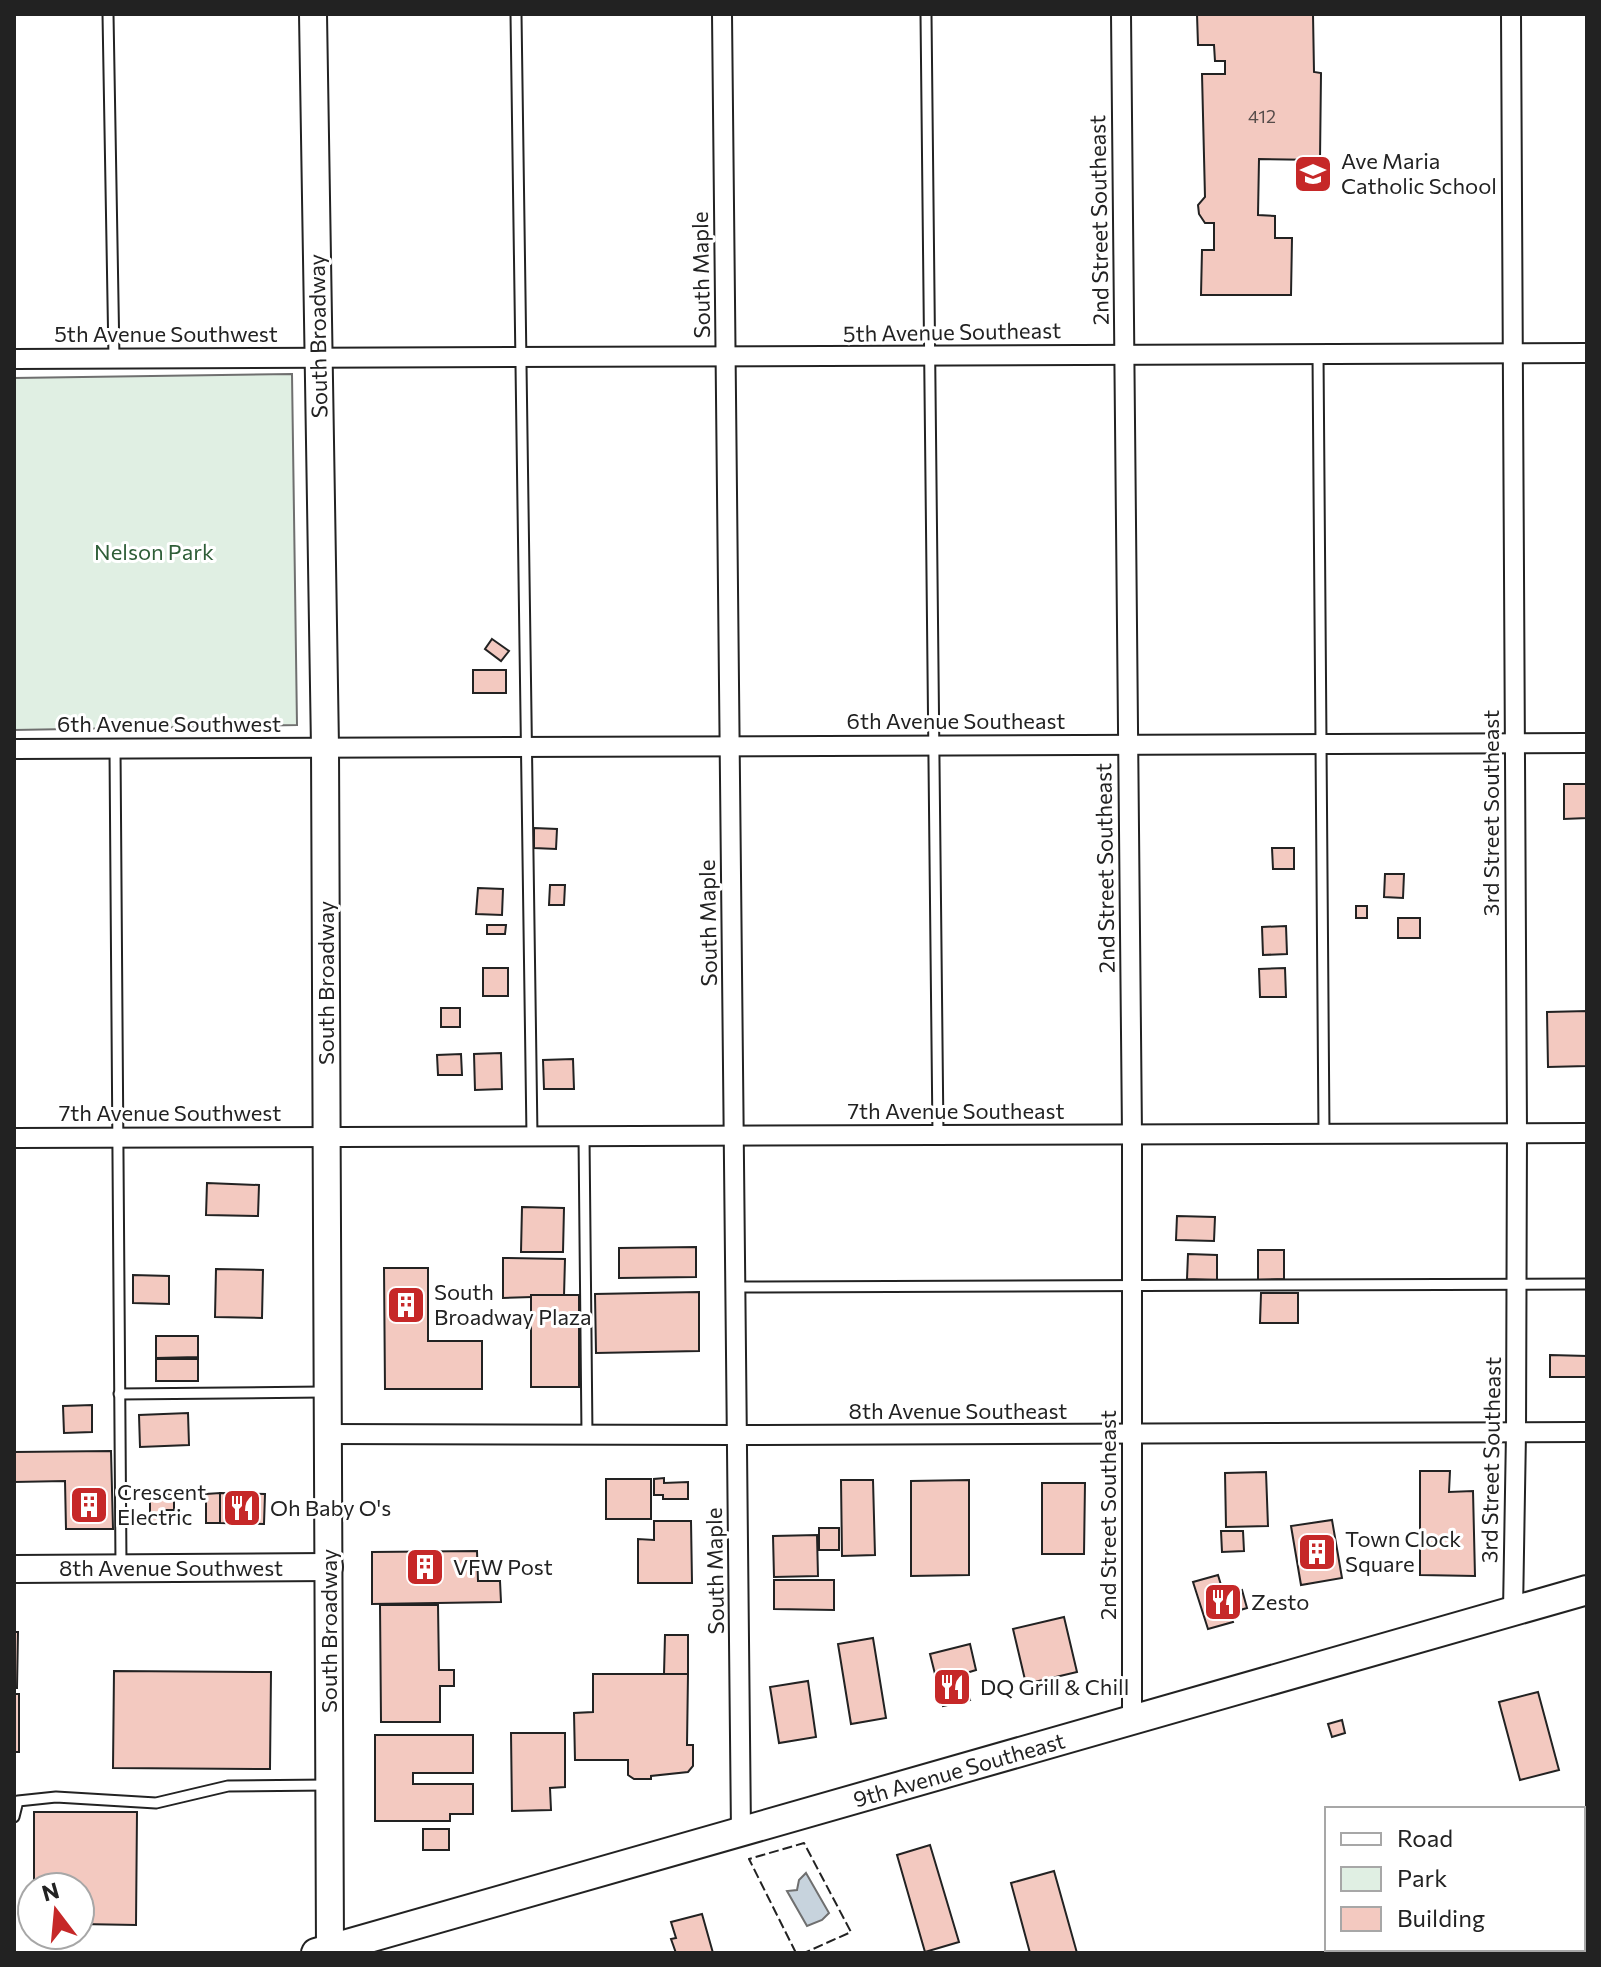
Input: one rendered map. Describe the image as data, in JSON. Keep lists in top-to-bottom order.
{
  "streets": {
    "main road": ["9th Avenue Southeast"],
    "street": [
      "2nd Street Southeast",
      "South Maple",
      "5th Avenue Southeast",
      "5th Avenue Southwest",
      "South Broadway",
      "6th Avenue Southeast",
      "6th Avenue Southwest",
      "3rd Street Southeast",
      "7th Avenue Southeast",
      "7th Avenue Southwest",
      "8th Avenue Southeast",
      "8th Avenue Southwest"
    ]
  },
  "crossings": [
    ["2nd Street Southeast", "5th Avenue Southeast"],
    ["2nd Street Southeast", "6th Avenue Southeast"],
    ["2nd Street Southeast", "7th Avenue Southeast"],
    ["2nd Street Southeast", "8th Avenue Southeast"],
    ["2nd Street Southeast", "9th Avenue Southeast"],
    ["South Maple", "5th Avenue Southeast"],
    ["South Maple", "6th Avenue Southeast"],
    ["South Maple", "7th Avenue Southeast"],
    ["South Maple", "8th Avenue Southeast"],
    ["South Maple", "9th Avenue Southeast"],
    ["5th Avenue Southeast", "5th Avenue Southwest"],
    ["5th Avenue Southeast", "South Broadway"],
    ["5th Avenue Southeast", "3rd Street Southeast"],
    ["5th Avenue Southwest", "South Broadway"],
    ["South Broadway", "6th Avenue Southeast"],
    ["South Broadway", "6th Avenue Southwest"],
    ["South Broadway", "7th Avenue Southeast"],
    ["South Broadway", "7th Avenue Southwest"],
    ["South Broadway", "8th Avenue Southeast"],
    ["South Broadway", "8th Avenue Southwest"],
    ["South Broadway", "9th Avenue Southeast"],
    ["6th Avenue Southeast", "6th Avenue Southwest"],
    ["6th Avenue Southeast", "3rd Street Southeast"],
    ["3rd Street Southeast", "7th Avenue Southeast"],
    ["3rd Street Southeast", "8th Avenue Southeast"],
    ["3rd Street Southeast", "9th Avenue Southeast"],
    ["7th Avenue Southeast", "7th Avenue Southwest"]
  ],
  "parks": ["Nelson Park"],
  "places": {
    "school or university": ["Ave Maria Catholic School"],
    "building": [
      "South Broadway Plaza",
      "Crescent Electric",
      "Town Clock Square",
      "VFW Post"
    ],
    "restaurant": ["Oh Baby O's", "Zesto", "DQ Grill & Chill"]
  },
  "house_numbers": ["412"],
  "legend": ["Road", "Park", "Building"],
  "north": "top"
}
